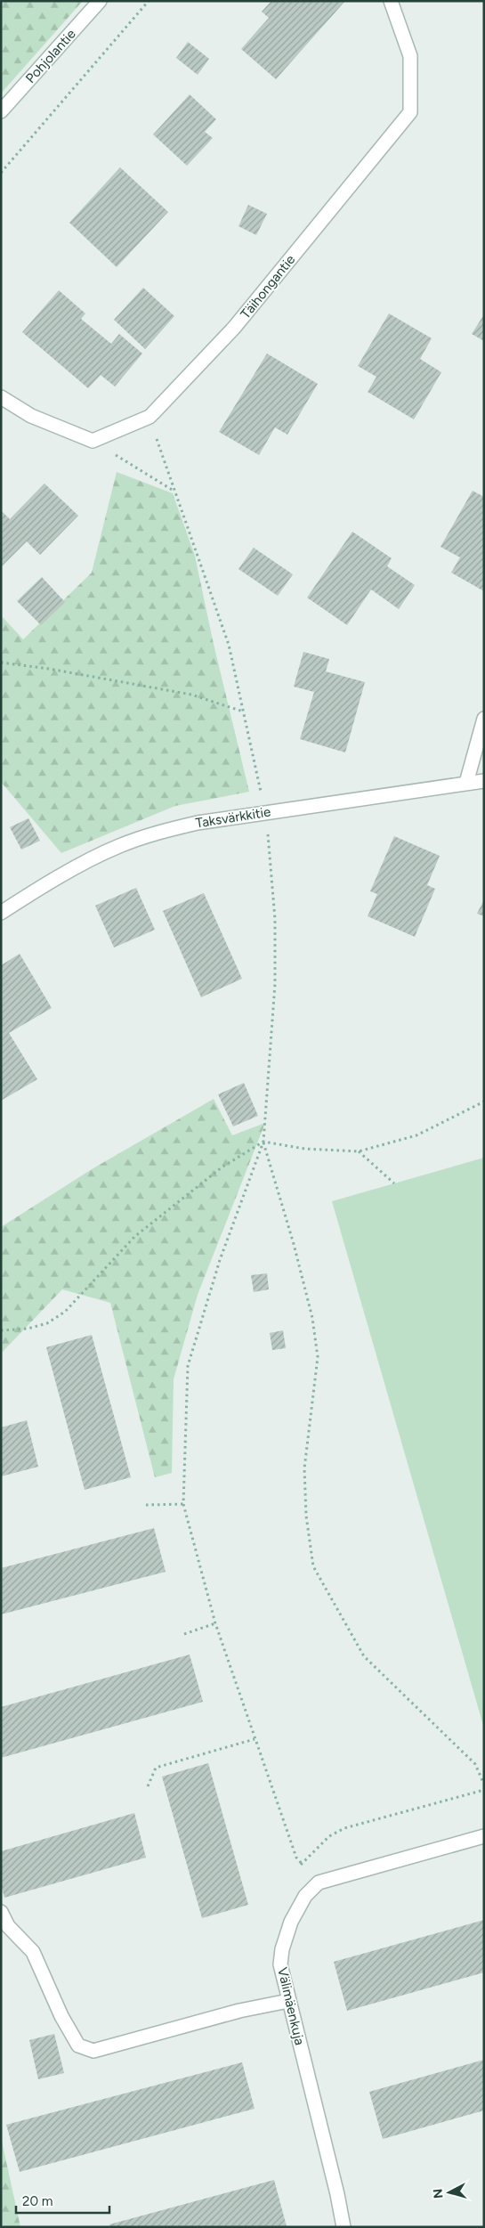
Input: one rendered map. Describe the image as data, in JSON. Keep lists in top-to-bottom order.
{
  "streets": {
    "street": [
      "Pohjolantie",
      "Täihongantie",
      "Taksvärkkitie",
      "Välimäenkuja"
    ]
  },
  "scale_bar": "20 m",
  "north": "left"
}
